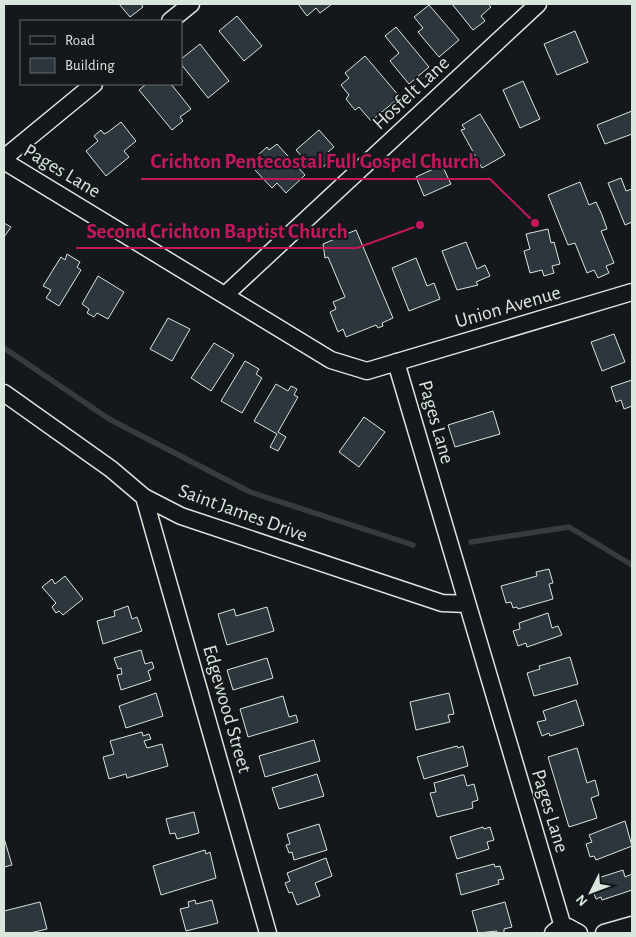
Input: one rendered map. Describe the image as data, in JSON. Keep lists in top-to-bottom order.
{
  "streets": {
    "street": [
      "Hosfelt Lane",
      "Pages Lane",
      "Union Avenue",
      "Saint James Drive",
      "Edgewood Street"
    ]
  },
  "crossings": [
    ["Hosfelt Lane", "Pages Lane"],
    ["Pages Lane", "Union Avenue"],
    ["Pages Lane", "Saint James Drive"],
    ["Saint James Drive", "Edgewood Street"]
  ],
  "places": ["Crichton Pentecostal Full Gospel Church", "Second Crichton Baptist Church"],
  "legend": ["Road", "Building"],
  "north": "bottom left"
}
